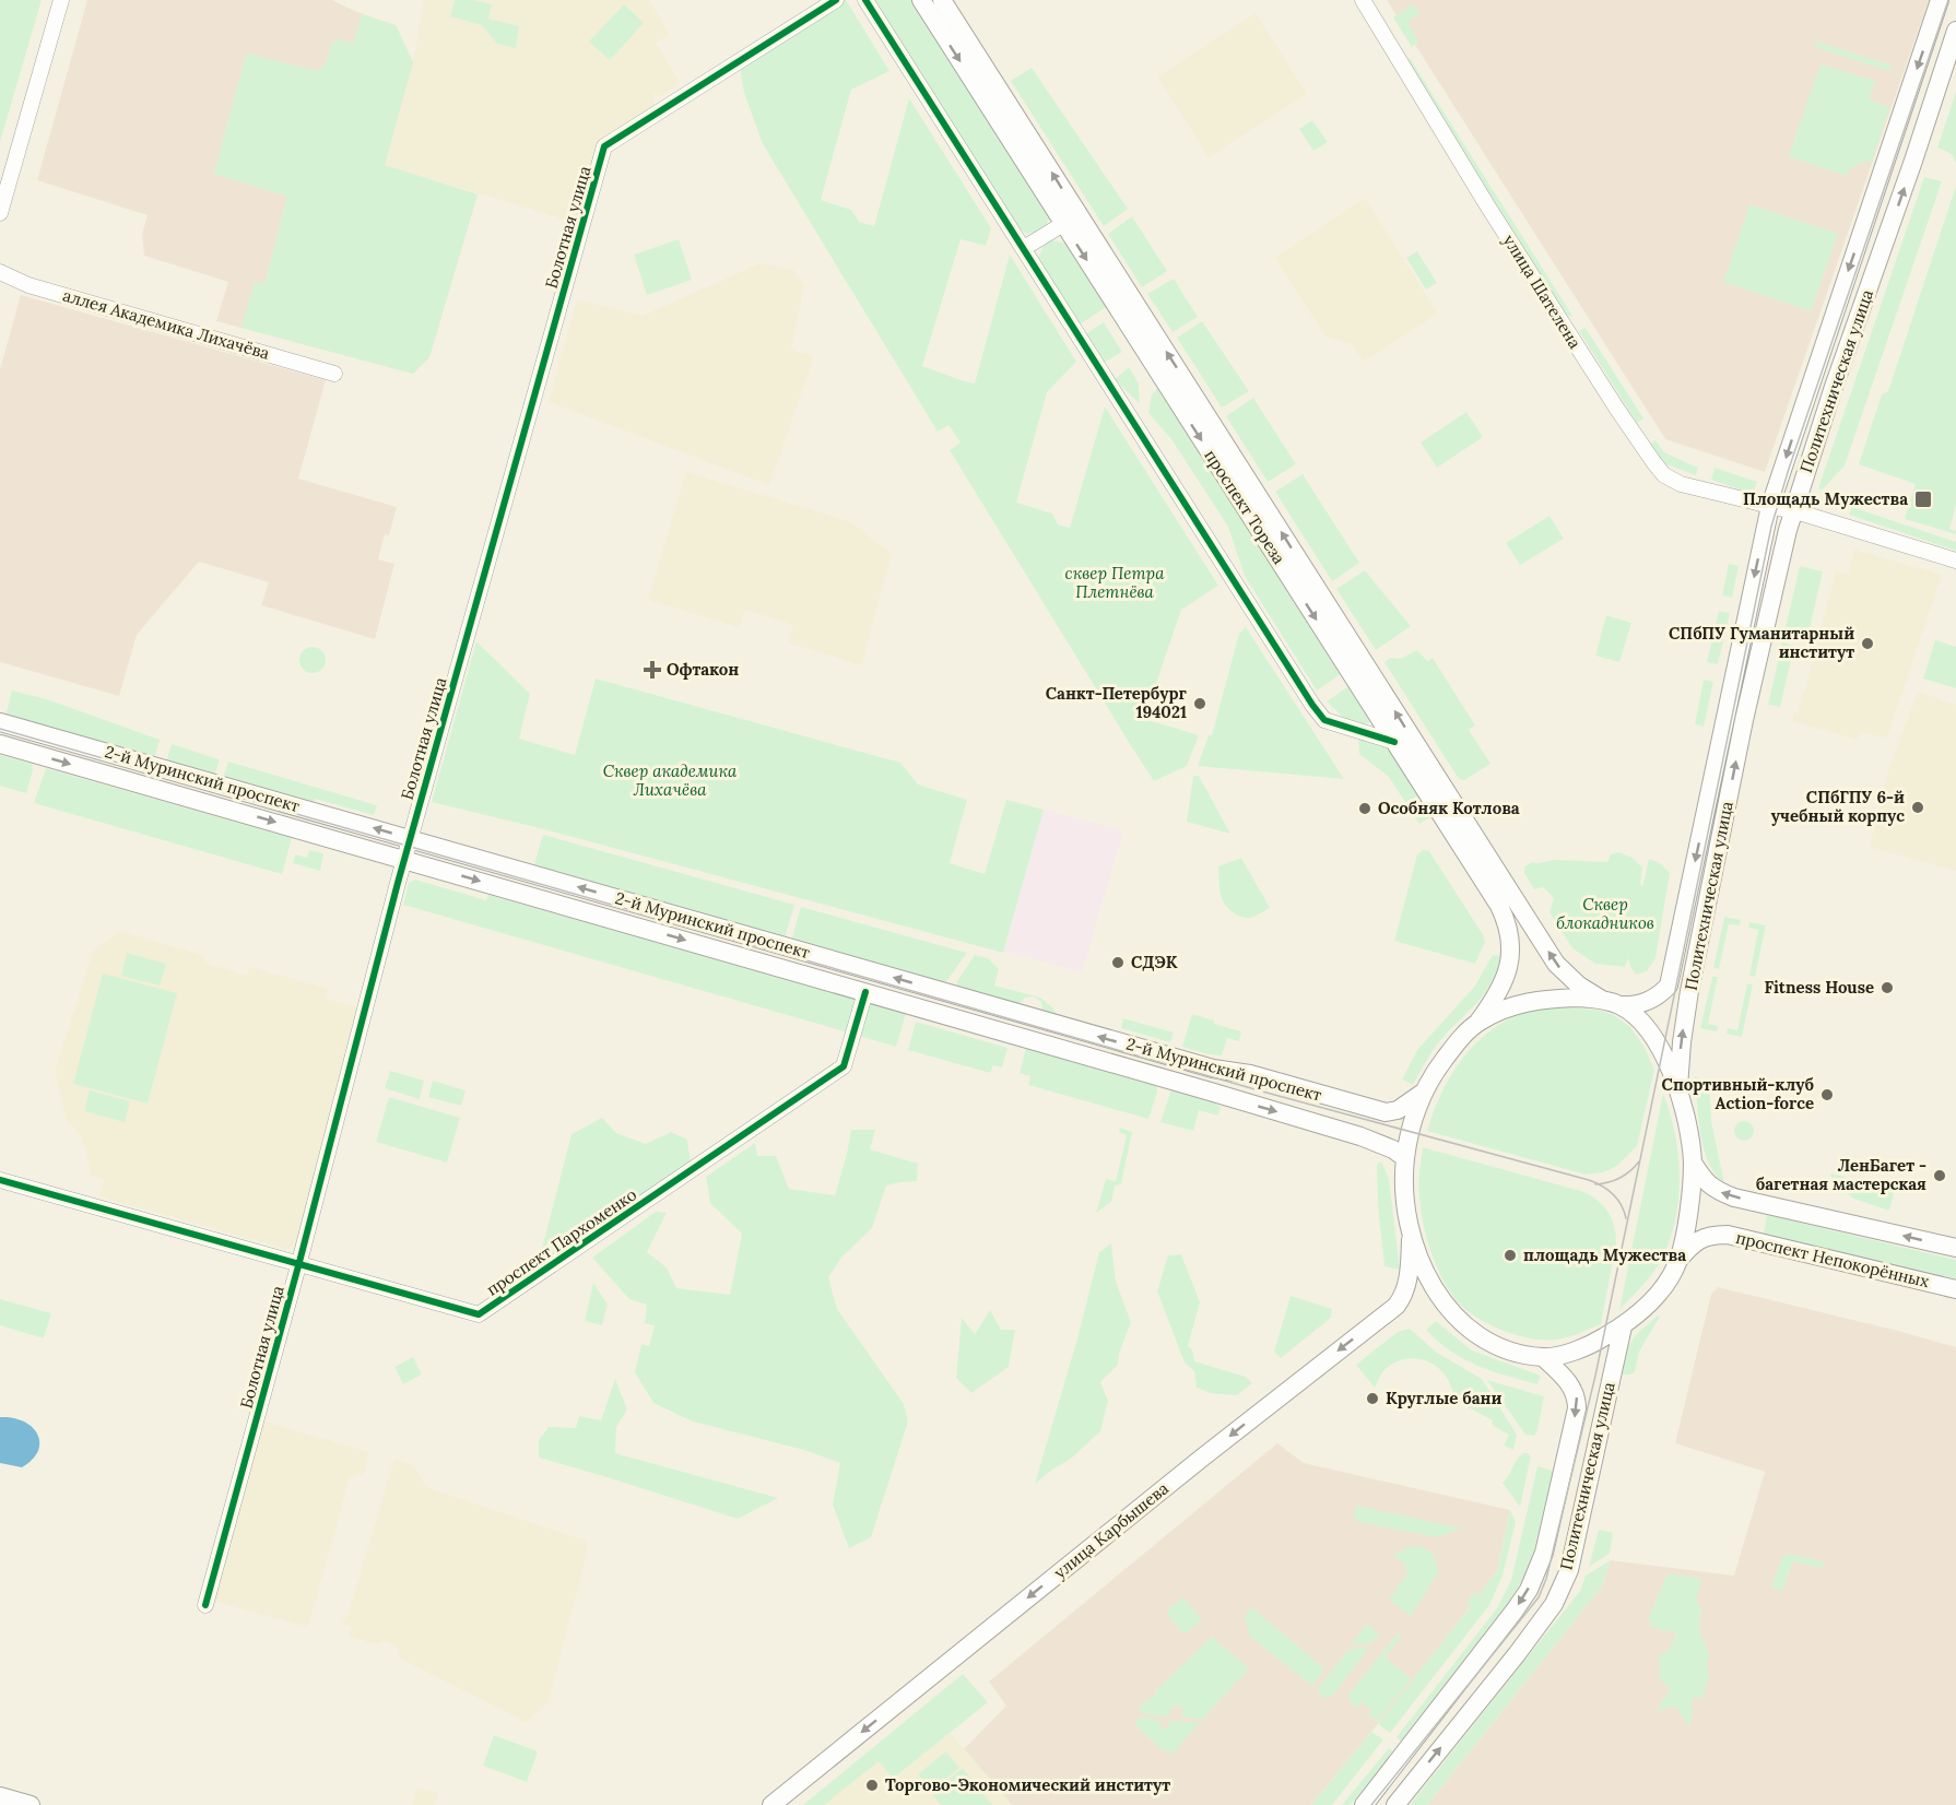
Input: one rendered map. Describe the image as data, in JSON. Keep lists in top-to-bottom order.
{
  "streets": {
    "main road": [
      "Политехническая улица",
      "проспект Тореза",
      "2-й Муринский проспект",
      "проспект Непокорённых",
      "улица Карбышева"
    ],
    "street": [
      "Болотная улица",
      "улица Шателена",
      "аллея Академика Лихачёва",
      "проспект Пархоменко"
    ]
  },
  "crossings": [
    ["Болотная улица", "2-й Муринский проспект"],
    ["Болотная улица", "проспект Пархоменко"],
    ["улица Шателена", "Политехническая улица"],
    ["Политехническая улица", "проспект Тореза"],
    ["2-й Муринский проспект", "проспект Пархоменко"]
  ],
  "one_way": ["улица Карбышева"],
  "parks": ["сквер Петра Плетнёва", "Сквер академика Лихачёва", "Сквер блокадников"],
  "places": {
    "transit": ["Площадь Мужества"],
    "other": [
      "СПбПУ Гуманитарный институт",
      "Санкт-Петербург 194021",
      "СПбГПУ 6-й учебный корпус",
      "Особняк Котлова",
      "СДЭК",
      "Fitness House",
      "Спортивный-клуб Action-force",
      "ЛенБагет - багетная мастерская",
      "площадь Мужества",
      "Круглые бани",
      "Торгово-Экономический институт"
    ],
    "health": ["Офтакон"]
  }
}
